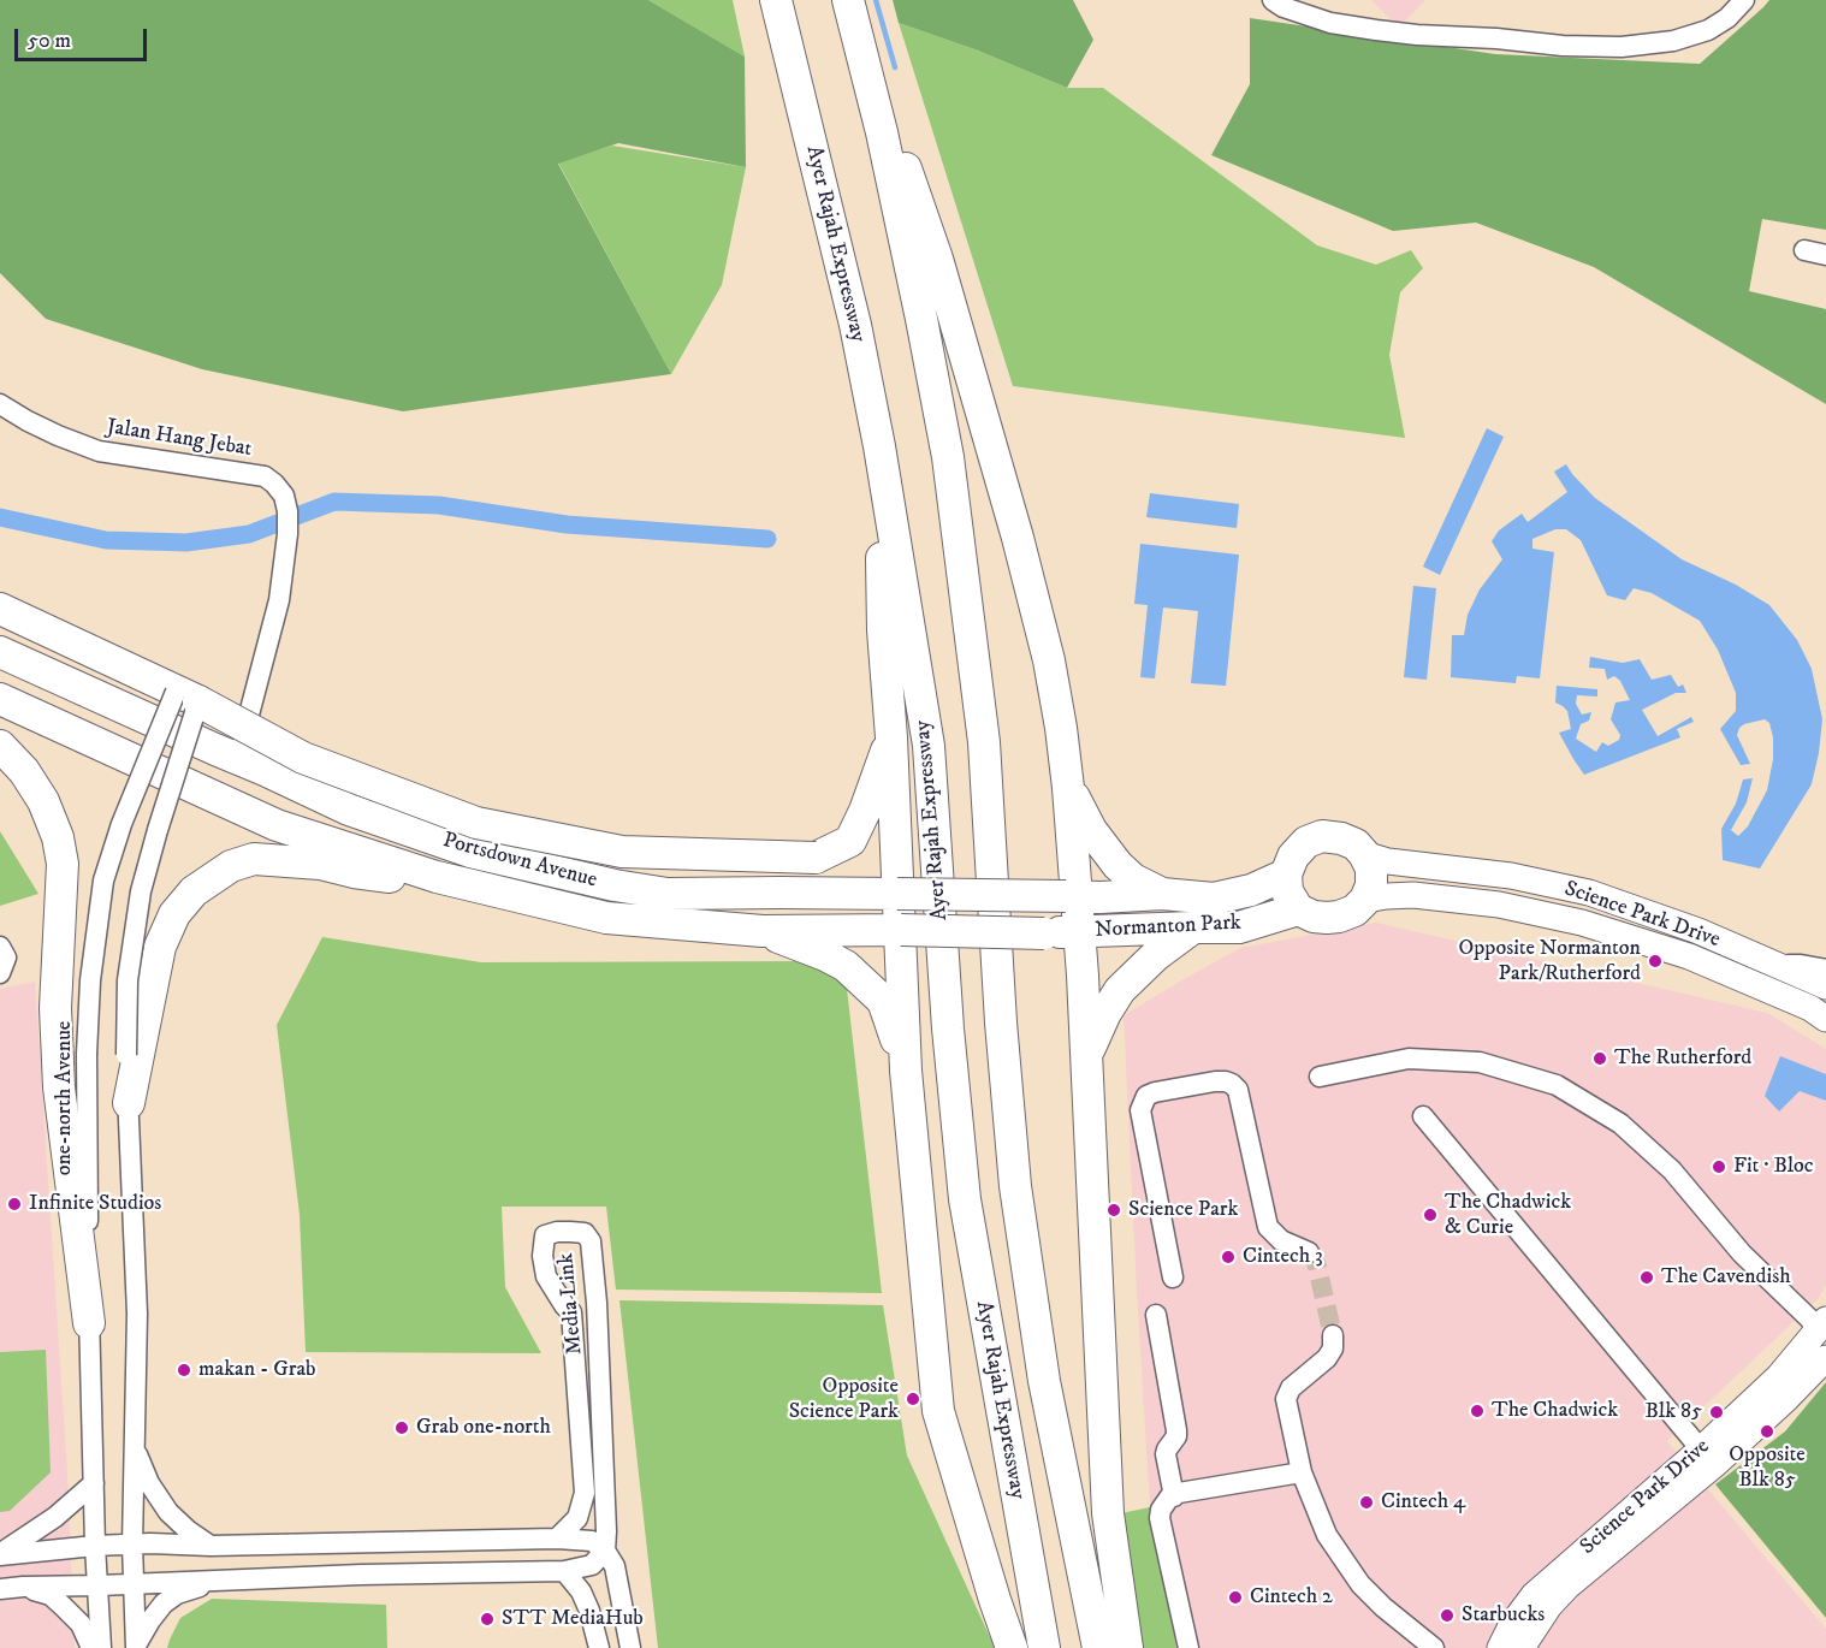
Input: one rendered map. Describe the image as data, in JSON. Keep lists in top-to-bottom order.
{
  "streets": {
    "highway": ["Ayer Rajah Expressway", "Portsdown Avenue", "Normanton Park"],
    "main road": ["Science Park Drive"],
    "street": ["Jalan Hang Jebat", "one-north Avenue", "Media Link"]
  },
  "crossings": [
    ["Portsdown Avenue", "Normanton Park"],
    ["Science Park Drive", "Normanton Park"]
  ],
  "places": [
    "Opposite Normanton Park/Rutherford",
    "The Rutherford",
    "Fit · Bloc",
    "Infinite Studios",
    "Science Park",
    "The Chadwick & Curie",
    "Cintech 3",
    "The Cavendish",
    "makan - Grab",
    "Opposite Science Park",
    "The Chadwick",
    "Blk 85",
    "Grab one-north",
    "Opposite Blk 85",
    "Cintech 4",
    "Cintech 2",
    "Starbucks",
    "STT MediaHub"
  ],
  "scale_bar": "50 m"
}
